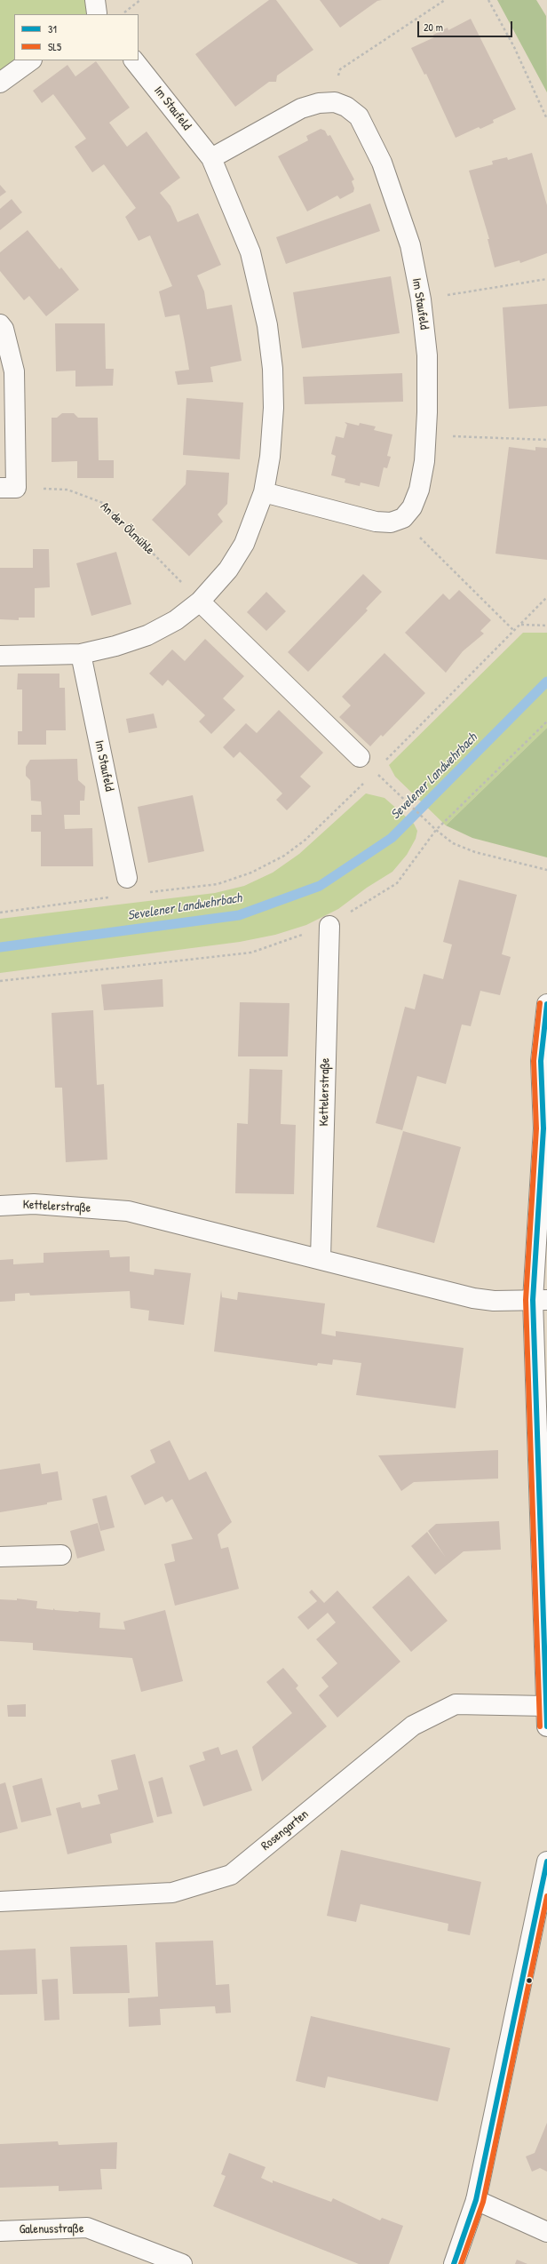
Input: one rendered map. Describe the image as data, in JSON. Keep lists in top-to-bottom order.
{
  "streets": {
    "street": [
      "Im Staufeld",
      "Kettelerstraße",
      "Rosengarten",
      "Galenusstraße"
    ],
    "path": ["An der Ölmühle"]
  },
  "crossings": [
    ["Im Staufeld", "An der Ölmühle"]
  ],
  "water": ["Sevelener Landwehrbach"],
  "lines": ["transit line SL5", "transit line 31"],
  "legend": ["31", "SL5"],
  "scale_bar": "20 m"
}
